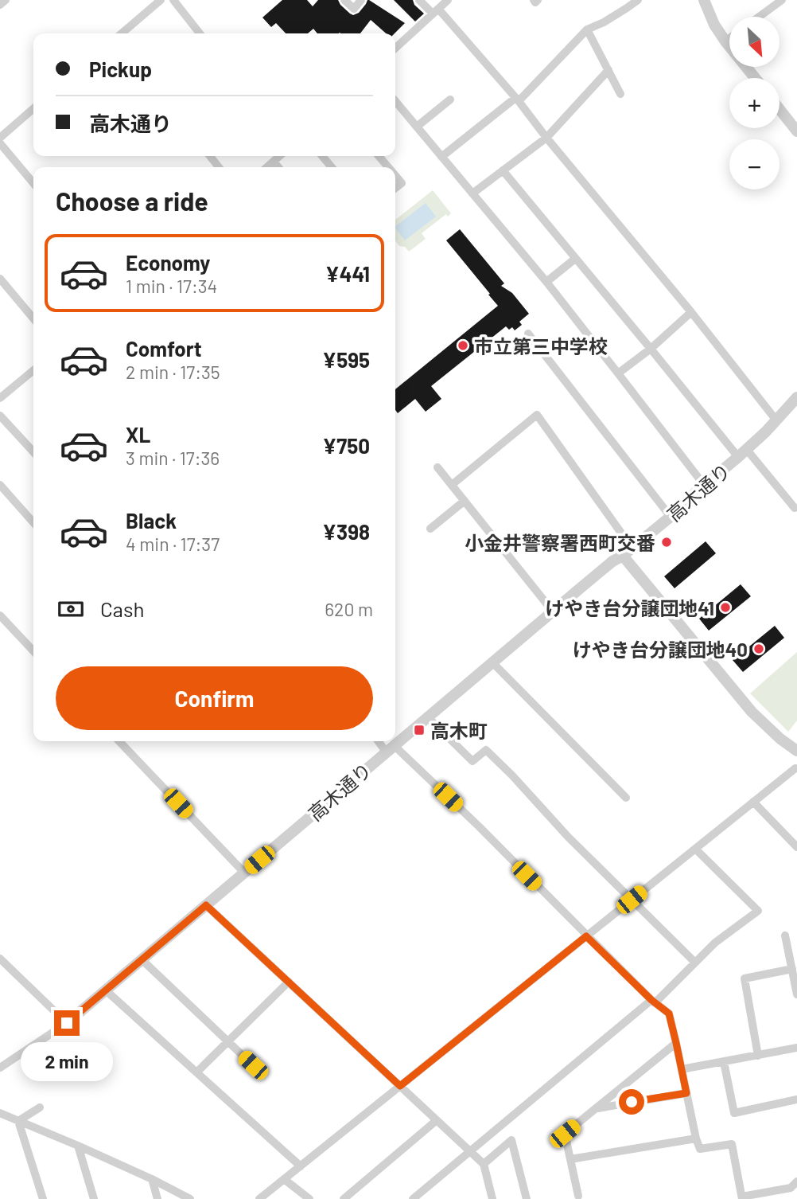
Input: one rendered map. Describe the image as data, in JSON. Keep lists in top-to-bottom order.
{
  "streets": {
    "street": ["高木通り"]
  },
  "places": {
    "other": [
      "市立第三中学校",
      "小金井警察署西町交番",
      "けやき台分譲団地41",
      "けやき台分譲団地40"
    ],
    "transit": ["高木町"]
  },
  "north": "bottom right",
  "page": {
    "map_buttons": ["+", "−"],
    "banner": ["Pickup", "高木通り"],
    "heading": "Choose a ride",
    "list": [
      {
        "name": "Economy",
        "note": "1 min · 17:34",
        "value": "¥441"
      },
      {
        "name": "Comfort",
        "note": "2 min · 17:35",
        "value": "¥595"
      },
      {
        "name": "XL",
        "note": "3 min · 17:36",
        "value": "¥750"
      },
      {
        "name": "Black",
        "note": "4 min · 17:37",
        "value": "¥398"
      }
    ],
    "pay": ["Cash", "620 m"],
    "buttons": "Confirm",
    "bubble": "2 min"
  }
}
